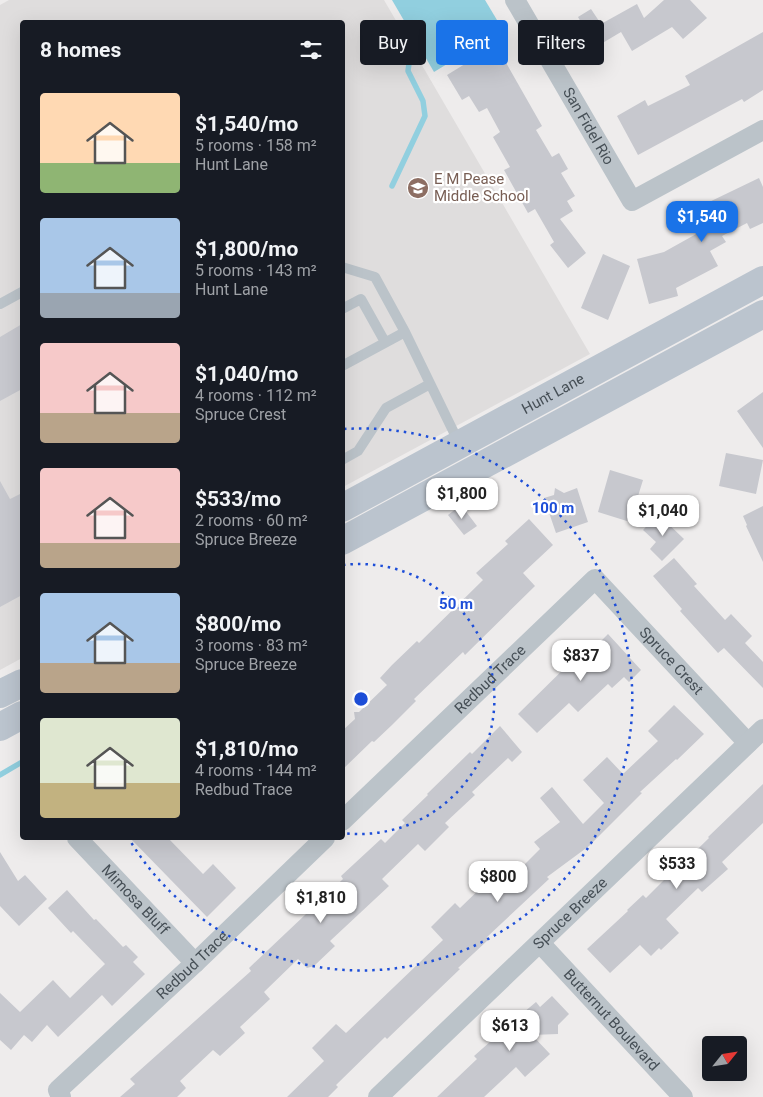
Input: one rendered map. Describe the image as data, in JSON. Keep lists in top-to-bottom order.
{
  "streets": {
    "main road": ["Hunt Lane"],
    "street": [
      "San Fidel Rio",
      "Spruce Crest",
      "Redbud Trace",
      "Mimosa Bluff",
      "Spruce Breeze",
      "Butternut Boulevard"
    ]
  },
  "crossings": [
    ["Spruce Crest", "Redbud Trace"],
    ["Spruce Crest", "Spruce Breeze"],
    ["Redbud Trace", "Mimosa Bluff"],
    ["Spruce Breeze", "Butternut Boulevard"]
  ],
  "places": {
    "school or university": ["E M Pease Middle School"]
  },
  "north": "top right",
  "page": {
    "chip": ["Buy", "Rent", "Filters"],
    "heading": "8 homes",
    "list": [
      {
        "name": "$1,540/mo",
        "note": "5 rooms · 158 m² · Hunt Lane"
      },
      {
        "name": "$1,800/mo",
        "note": "5 rooms · 143 m² · Hunt Lane"
      },
      {
        "name": "$1,040/mo",
        "note": "4 rooms · 112 m² · Spruce Crest"
      },
      {
        "name": "$533/mo",
        "note": "2 rooms · 60 m² · Spruce Breeze"
      },
      {
        "name": "$800/mo",
        "note": "3 rooms · 83 m² · Spruce Breeze"
      },
      {
        "name": "$1,810/mo",
        "note": "4 rooms · 144 m² · Redbud Trace"
      }
    ],
    "price": [
      "$1,540",
      "$1,800",
      "$1,040",
      "$837",
      "$533",
      "$800",
      "$1,810",
      "$613"
    ]
  },
  "rings": ["100 m", "50 m"]
}
